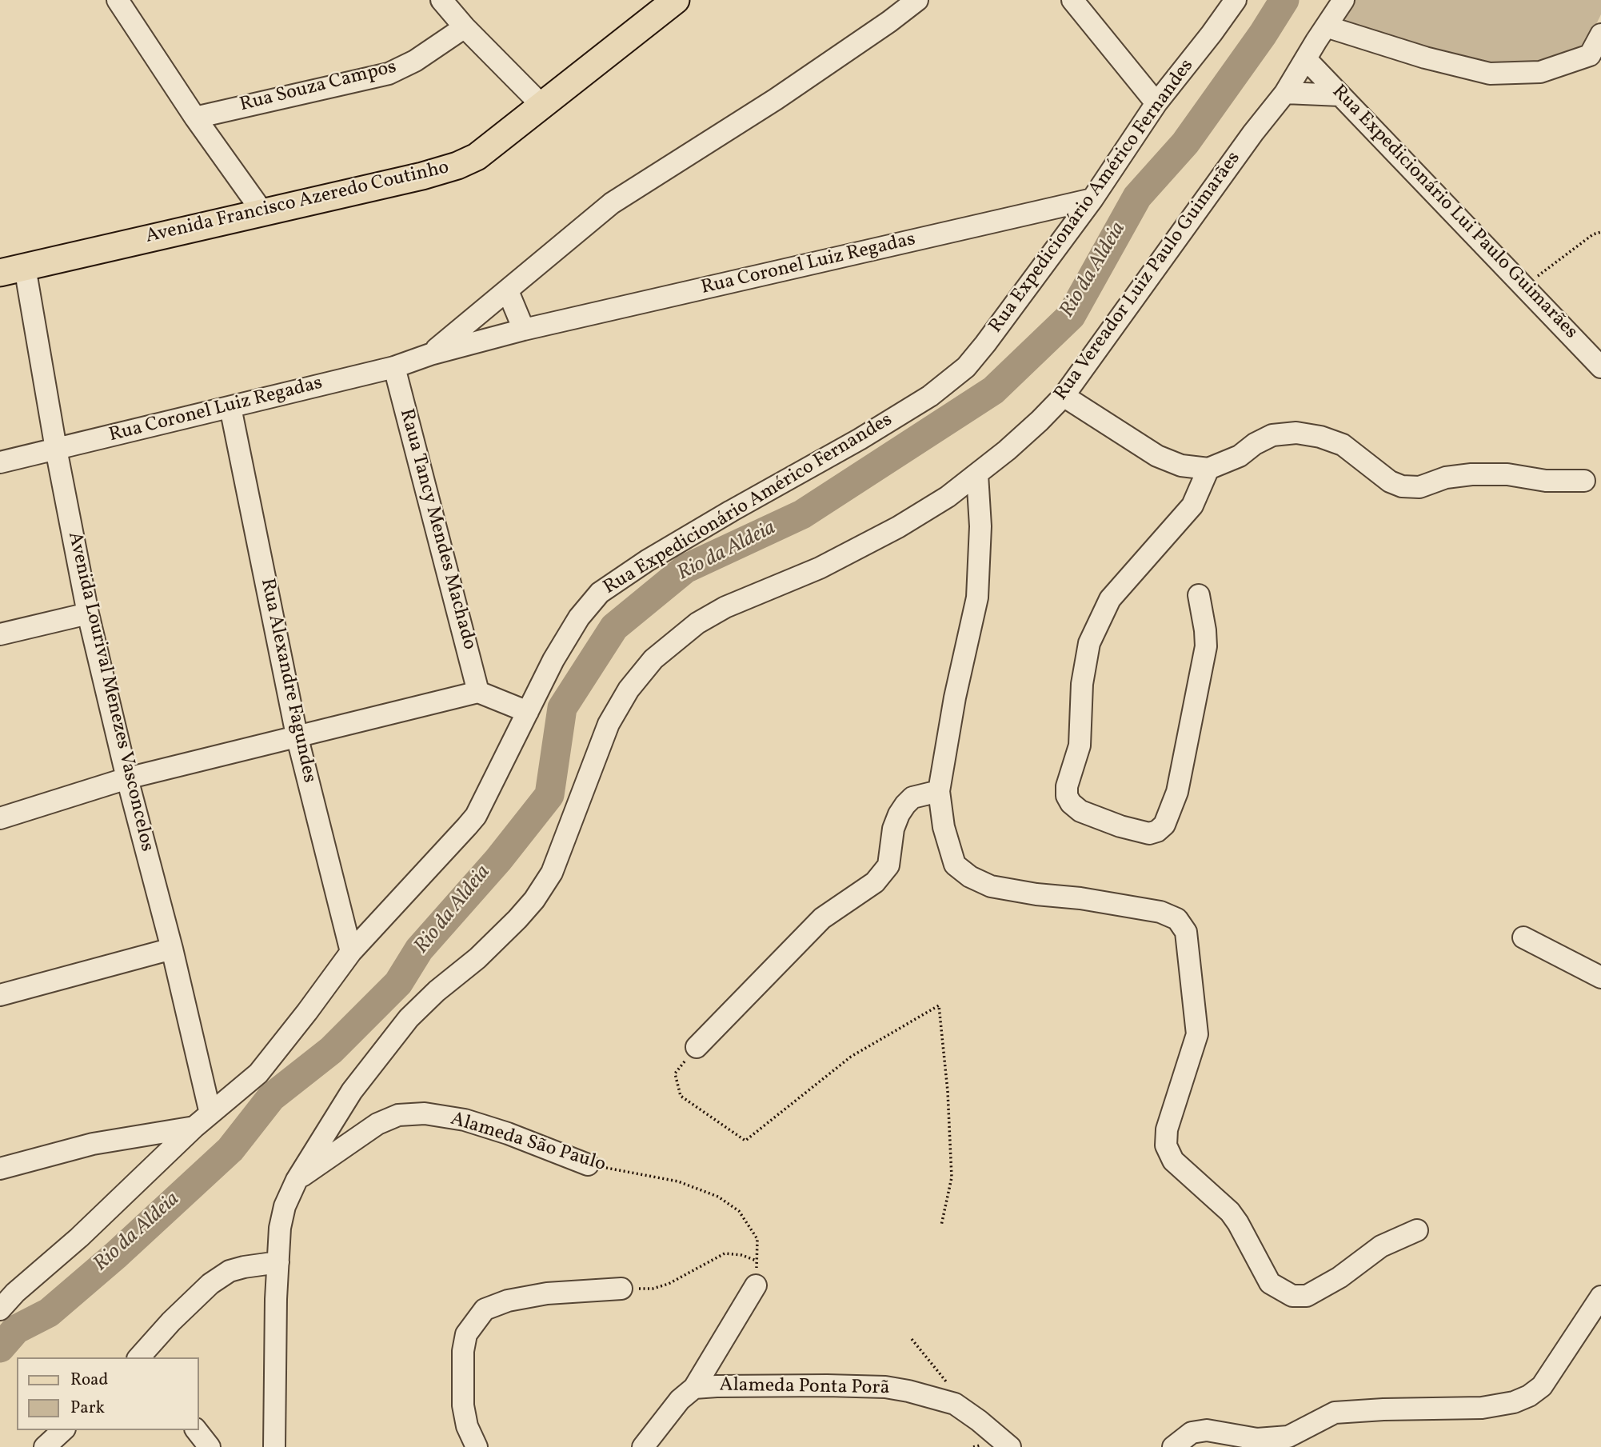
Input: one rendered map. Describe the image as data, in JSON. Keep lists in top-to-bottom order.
{
  "streets": {
    "main road": ["Avenida Francisco Azeredo Coutinho"],
    "street": [
      "Rua Souza Campos",
      "Rua Expedicionário Américo Fernandes",
      "Rua Expedicionário Lui Paulo Guimarães",
      "Rua Coronel Luiz Regadas",
      "Rua Vereador Luiz Paulo Guimarães",
      "Raua Tancy Mendes Machado",
      "Rua Alexandre Fagundes",
      "Avenida Lourival Menezes Vasconcelos",
      "Alameda São Paulo",
      "Alameda Ponta Porã"
    ]
  },
  "crossings": [
    ["Rua Expedicionário Américo Fernandes", "Rua Coronel Luiz Regadas"],
    ["Rua Expedicionário Américo Fernandes", "Rua Alexandre Fagundes"],
    ["Rua Expedicionário Américo Fernandes", "Avenida Lourival Menezes Vasconcelos"],
    ["Avenida Francisco Azeredo Coutinho", "Avenida Lourival Menezes Vasconcelos"],
    ["Rua Expedicionário Lui Paulo Guimarães", "Rua Vereador Luiz Paulo Guimarães"],
    ["Rua Coronel Luiz Regadas", "Raua Tancy Mendes Machado"],
    ["Rua Coronel Luiz Regadas", "Rua Alexandre Fagundes"],
    ["Rua Coronel Luiz Regadas", "Avenida Lourival Menezes Vasconcelos"],
    ["Rua Vereador Luiz Paulo Guimarães", "Alameda São Paulo"]
  ],
  "water": ["Rio da Aldeia"],
  "legend": ["Road", "Park"]
}
